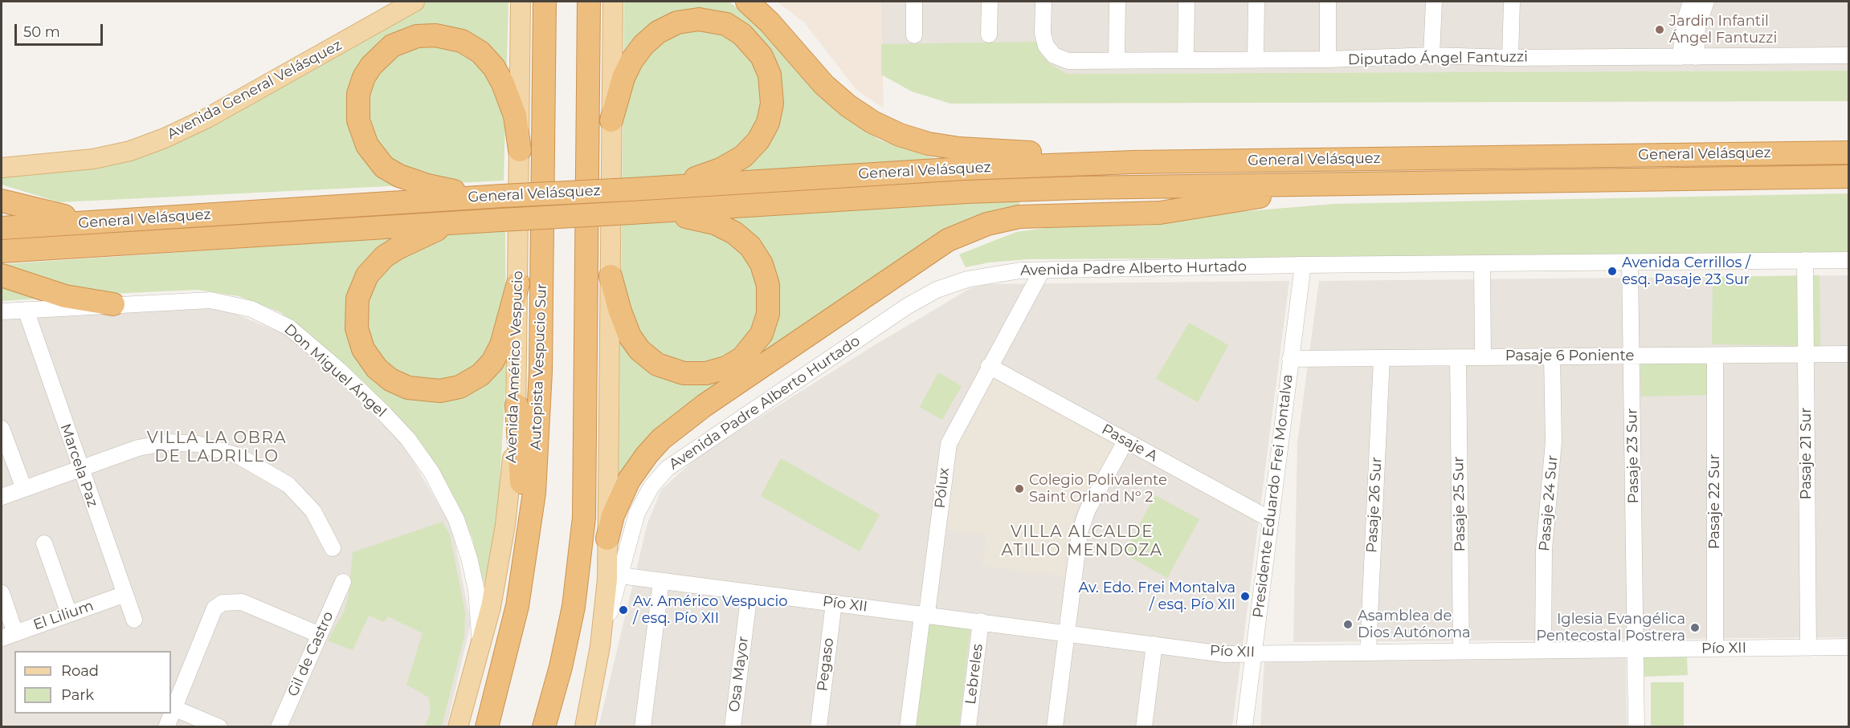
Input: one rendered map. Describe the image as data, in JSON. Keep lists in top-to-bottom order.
{
  "streets": {
    "highway": ["General Velásquez", "Autopista Vespucio Sur"],
    "main road": ["Avenida General Velásquez", "Avenida Américo Vespucio"],
    "street": [
      "Diputado Ángel Fantuzzi",
      "Avenida Padre Alberto Hurtado",
      "Pasaje 6 Poniente",
      "Don Miguel Ángel",
      "Pasaje A",
      "Pasaje 21 Sur",
      "Pasaje 23 Sur",
      "Marcela Paz",
      "Pólux",
      "Presidente Eduardo Frei Montalva",
      "Pasaje 22 Sur",
      "Pasaje 24 Sur",
      "Pasaje 25 Sur",
      "Pasaje 26 Sur",
      "Pío XII",
      "El Lilium",
      "Gil de Castro",
      "Pegaso",
      "Osa Mayor",
      "Lebreles"
    ]
  },
  "crossings": [
    ["Avenida Padre Alberto Hurtado", "Pasaje 21 Sur"],
    ["Avenida Padre Alberto Hurtado", "Pasaje 23 Sur"],
    ["Avenida Padre Alberto Hurtado", "Pólux"],
    ["Avenida Padre Alberto Hurtado", "Presidente Eduardo Frei Montalva"],
    ["Avenida Padre Alberto Hurtado", "Pío XII"],
    ["Pasaje 6 Poniente", "Pasaje 21 Sur"],
    ["Pasaje 6 Poniente", "Pasaje 23 Sur"],
    ["Pasaje 6 Poniente", "Presidente Eduardo Frei Montalva"],
    ["Pasaje 6 Poniente", "Pasaje 22 Sur"],
    ["Pasaje 6 Poniente", "Pasaje 24 Sur"],
    ["Pasaje 6 Poniente", "Pasaje 25 Sur"],
    ["Pasaje 6 Poniente", "Pasaje 26 Sur"],
    ["Avenida Américo Vespucio", "Don Miguel Ángel"],
    ["Don Miguel Ángel", "Marcela Paz"],
    ["Pasaje A", "Pólux"],
    ["Pasaje A", "Presidente Eduardo Frei Montalva"],
    ["Pasaje 21 Sur", "Pío XII"],
    ["Pasaje 23 Sur", "Pío XII"],
    ["Marcela Paz", "El Lilium"],
    ["Pólux", "Pío XII"],
    ["Presidente Eduardo Frei Montalva", "Pío XII"],
    ["Pasaje 22 Sur", "Pío XII"],
    ["Pasaje 24 Sur", "Pío XII"],
    ["Pasaje 25 Sur", "Pío XII"],
    ["Pasaje 26 Sur", "Pío XII"],
    ["Pío XII", "Pegaso"],
    ["Pío XII", "Osa Mayor"],
    ["Pío XII", "Lebreles"]
  ],
  "districts": ["VILLA LA OBRA DE LADRILLO", "VILLA ALCALDE ATILIO MENDOZA"],
  "places": [
    "Jardin Infantil Ángel Fantuzzi",
    "Avenida Cerrillos / esq. Pasaje 23 Sur",
    "Colegio Polivalente Saint Orland Nº 2",
    "Av. Edo. Frei Montalva / esq. Pío XII",
    "Av. Américo Vespucio / esq. Pío XII",
    "Asamblea de Dios Autónoma",
    "Iglesia Evangélica Pentecostal Postrera"
  ],
  "legend": ["Road", "Park"],
  "scale_bar": "50 m"
}
